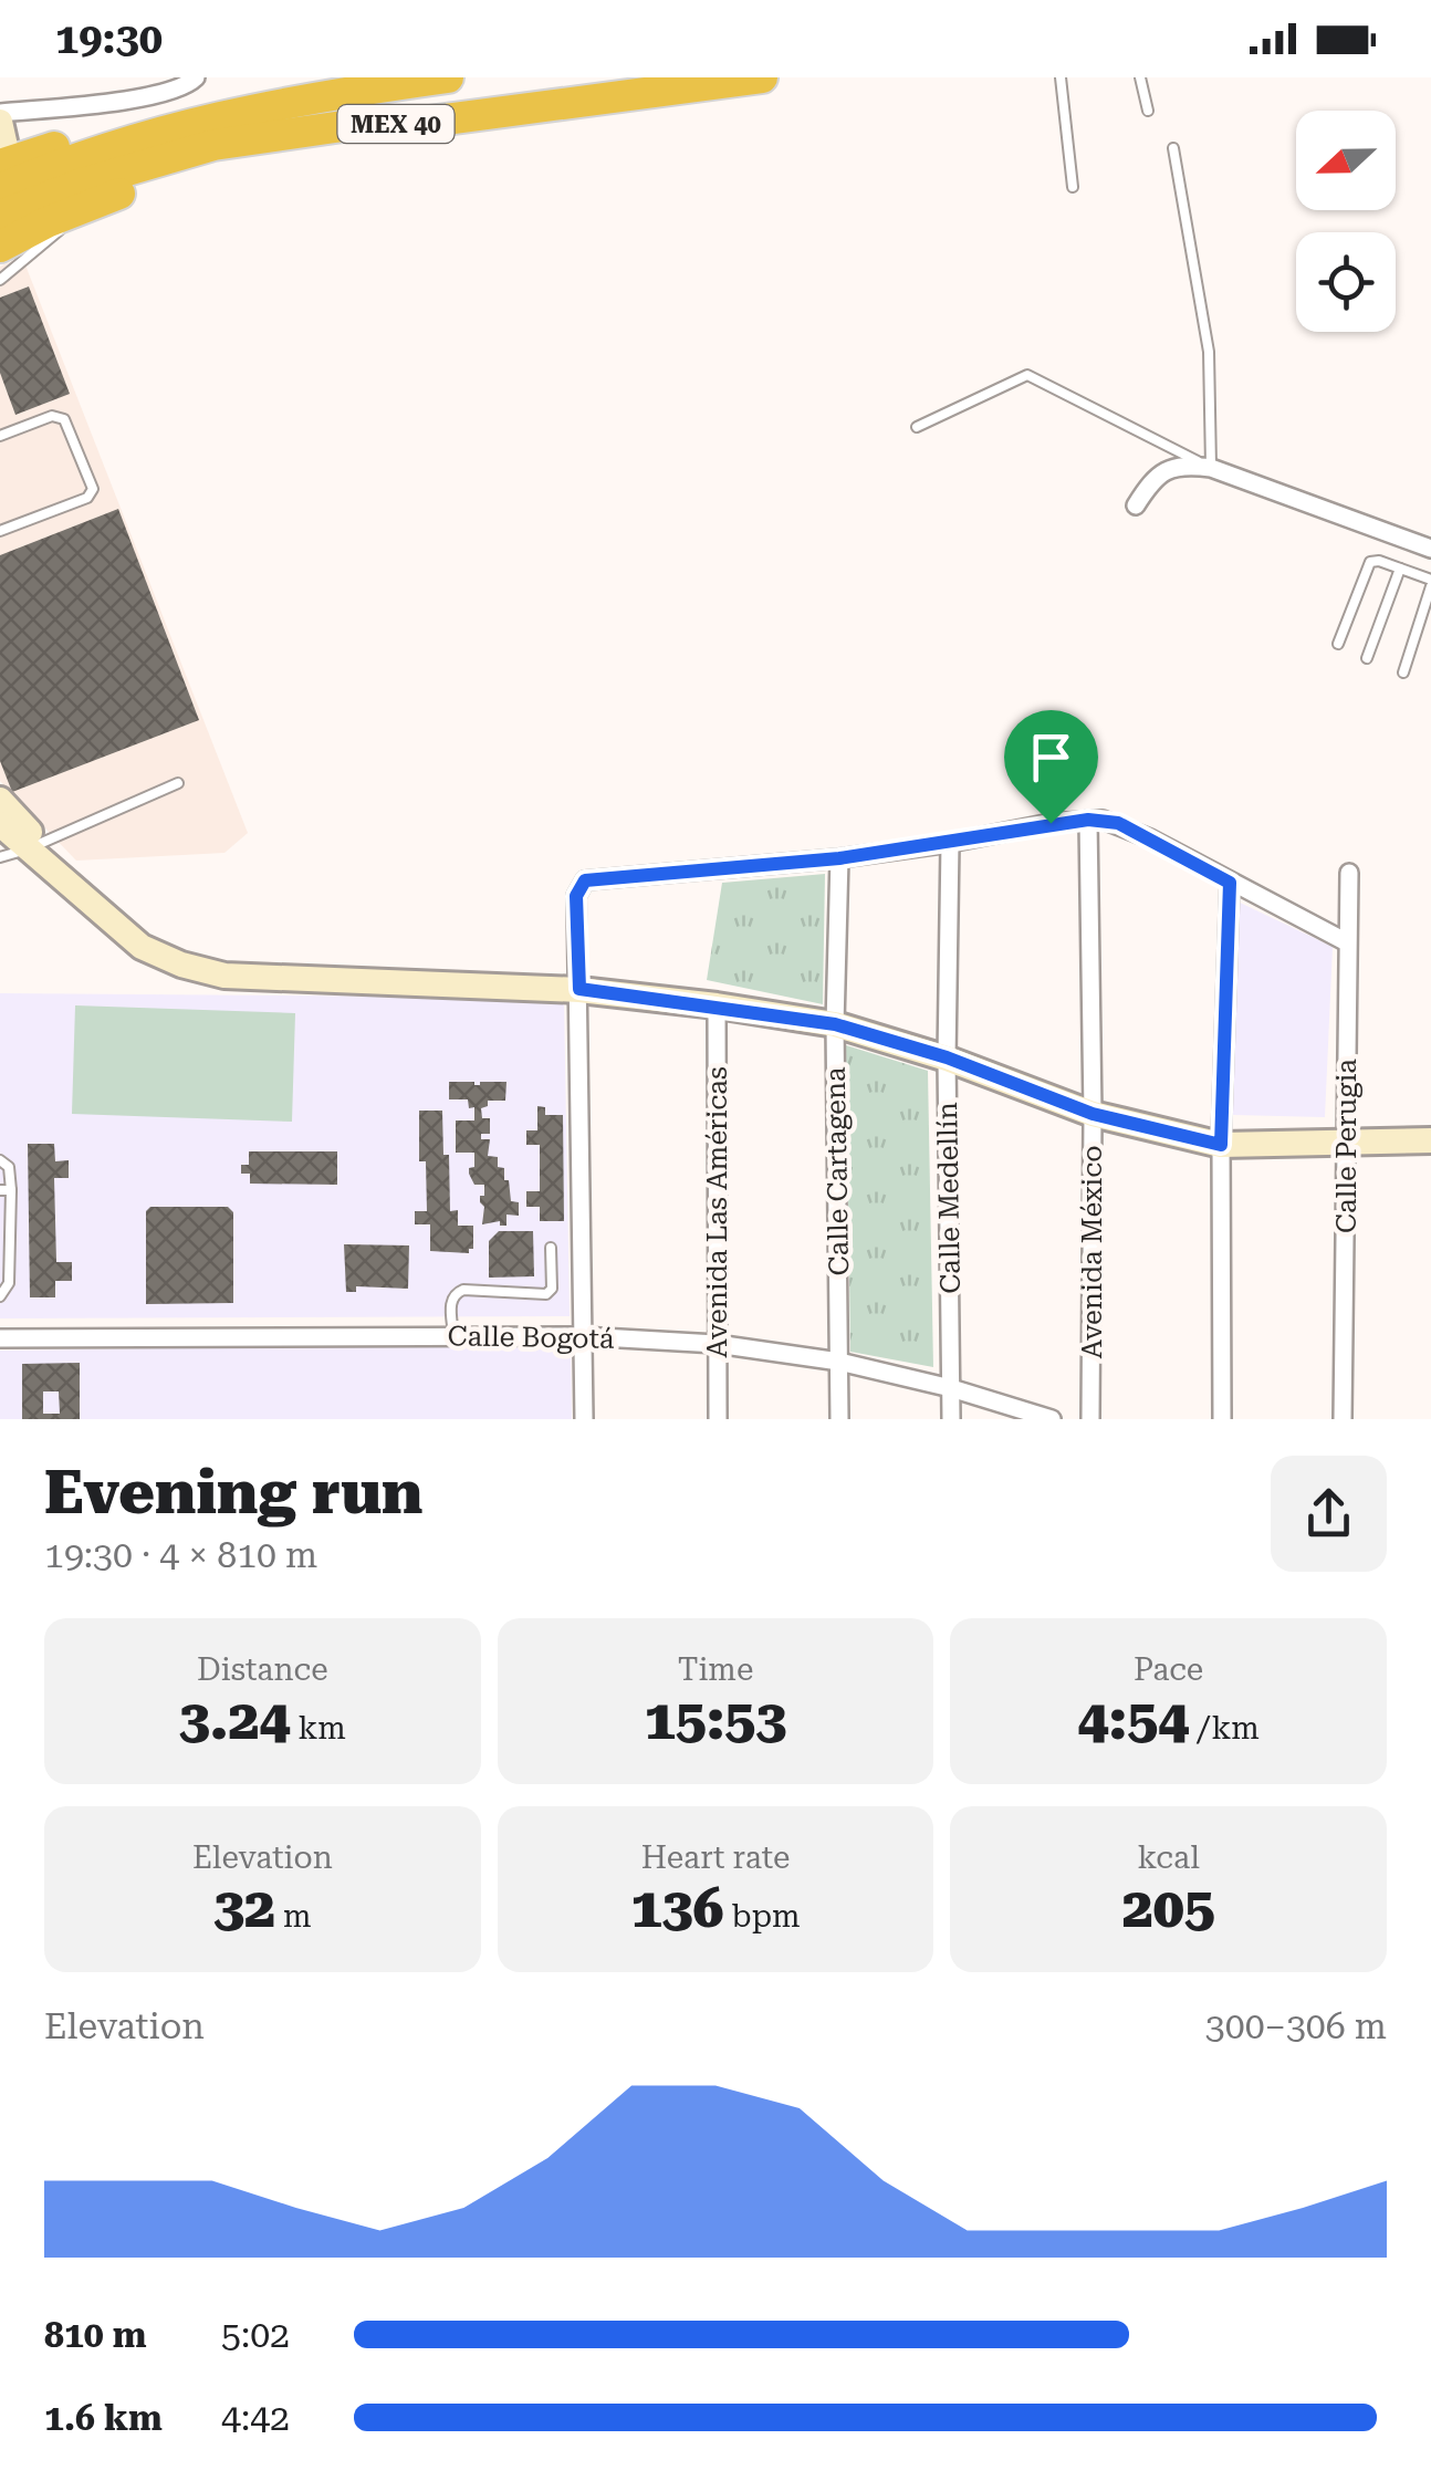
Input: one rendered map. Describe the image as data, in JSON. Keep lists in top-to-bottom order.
{
  "streets": {
    "highway": ["MEX 40"],
    "street": [
      "Calle Perugia",
      "Calle Cartagena",
      "Calle Medellín",
      "Avenida Las Américas",
      "Avenida México",
      "Calle Bogotá"
    ]
  },
  "crossings": [
    ["Calle Cartagena", "Calle Bogotá"],
    ["Calle Medellín", "Calle Bogotá"],
    ["Avenida Las Américas", "Calle Bogotá"]
  ],
  "north": "left",
  "page": {
    "status": "19:30",
    "heading": ["Evening run", "19:30 · 4 × 810 m"],
    "stats": [
      ["Distance", "3.24 km"],
      ["Time", "15:53"],
      ["Pace", "4:54 /km"],
      ["Elevation", "32 m"],
      ["Heart rate", "136 bpm"],
      ["kcal", "205"]
    ],
    "chart": ["Elevation", "300–306 m"],
    "list": [
      {
        "name": "810 m",
        "note": "5:02"
      },
      {
        "name": "1.6 km",
        "note": "4:42"
      }
    ]
  }
}
